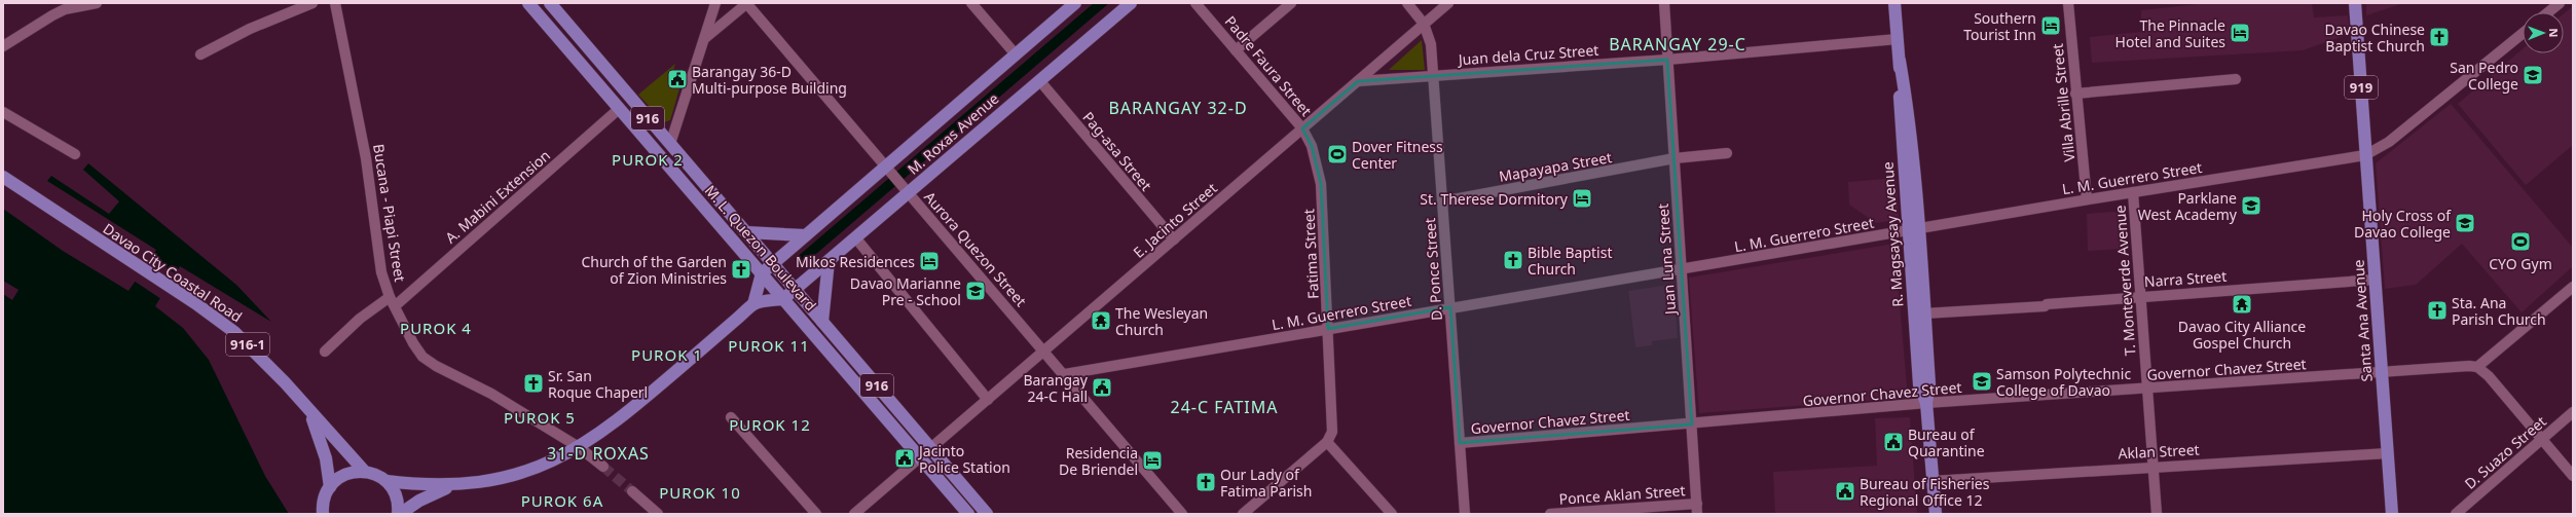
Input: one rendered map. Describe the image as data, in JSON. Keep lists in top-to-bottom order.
{
  "streets": {
    "main road": [
      "919",
      "916",
      "M. Roxas Avenue",
      "R. Magsaysay Avenue",
      "M. L. Quezon Boulevard",
      "Davao City Coastal Road",
      "Santa Ana Avenue",
      "916-1"
    ],
    "street": [
      "Juan dela Cruz Street",
      "Padre Faura Street",
      "Villa Abrille Street",
      "Pag-asa Street",
      "Mapayapa Street",
      "L. M. Guerrero Street",
      "A. Mabini Extension",
      "Bucana - Piapi Street",
      "E. Jacinto Street",
      "Aurora Quezon Street",
      "Fatima Street",
      "Juan Luna Street",
      "D. Ponce Street",
      "Narra Street",
      "T. Monteverde Avenue",
      "Governor Chavez Street",
      "Aklan Street",
      "D. Suazo Street",
      "Ponce Aklan Street"
    ]
  },
  "crossings": [
    ["Juan dela Cruz Street", "E. Jacinto Street"],
    ["Juan dela Cruz Street", "R. Magsaysay Avenue"],
    ["Juan dela Cruz Street", "Juan Luna Street"],
    ["Juan dela Cruz Street", "D. Ponce Street"],
    ["Padre Faura Street", "E. Jacinto Street"],
    ["Padre Faura Street", "Fatima Street"],
    ["Villa Abrille Street", "L. M. Guerrero Street"],
    ["M. Roxas Avenue", "Pag-asa Street"],
    ["M. Roxas Avenue", "M. L. Quezon Boulevard"],
    ["M. Roxas Avenue", "Aurora Quezon Street"],
    ["Pag-asa Street", "E. Jacinto Street"],
    ["Mapayapa Street", "Juan Luna Street"],
    ["Mapayapa Street", "D. Ponce Street"],
    ["L. M. Guerrero Street", "R. Magsaysay Avenue"],
    ["L. M. Guerrero Street", "Aurora Quezon Street"],
    ["L. M. Guerrero Street", "Fatima Street"],
    ["L. M. Guerrero Street", "Juan Luna Street"],
    ["L. M. Guerrero Street", "D. Ponce Street"],
    ["L. M. Guerrero Street", "T. Monteverde Avenue"],
    ["L. M. Guerrero Street", "Santa Ana Avenue"],
    ["A. Mabini Extension", "Bucana - Piapi Street"],
    ["A. Mabini Extension", "M. L. Quezon Boulevard"],
    ["E. Jacinto Street", "M. L. Quezon Boulevard"],
    ["E. Jacinto Street", "Aurora Quezon Street"],
    ["E. Jacinto Street", "Fatima Street"],
    ["E. Jacinto Street", "D. Ponce Street"],
    ["R. Magsaysay Avenue", "Narra Street"],
    ["R. Magsaysay Avenue", "Governor Chavez Street"],
    ["R. Magsaysay Avenue", "Aklan Street"],
    ["Juan Luna Street", "Governor Chavez Street"],
    ["Juan Luna Street", "Ponce Aklan Street"],
    ["D. Ponce Street", "Governor Chavez Street"],
    ["Davao City Coastal Road", "916-1"],
    ["Narra Street", "T. Monteverde Avenue"],
    ["Narra Street", "Santa Ana Avenue"],
    ["T. Monteverde Avenue", "Governor Chavez Street"],
    ["T. Monteverde Avenue", "Aklan Street"],
    ["Santa Ana Avenue", "Governor Chavez Street"],
    ["Santa Ana Avenue", "Aklan Street"]
  ],
  "districts": [
    "BARANGAY 29-C",
    "BARANGAY 32-D",
    "PUROK 2",
    "PUROK 4",
    "PUROK 11",
    "PUROK 1",
    "24-C FATIMA",
    "PUROK 5",
    "PUROK 12",
    "31-D ROXAS",
    "PUROK 10",
    "PUROK 6A"
  ],
  "places": {
    "hotel": [
      "Southern Tourist Inn",
      "The Pinnacle Hotel and Suites",
      "St. Therese Dormitory",
      "Mikos Residences",
      "Residencia De Briendel"
    ],
    "church": [
      "Davao Chinese Baptist Church",
      "Bible Baptist Church",
      "Church of the Garden of Zion Ministries",
      "Sta. Ana Parish Church",
      "Sr. San Roque Chaperl",
      "Our Lady of Fatima Parish"
    ],
    "school or university": [
      "San Pedro College",
      "Parklane West Academy",
      "Holy Cross of Davao College",
      "Davao Marianne Pre - School",
      "Samson Polytechnic College of Davao"
    ],
    "public building": [
      "Barangay 36-D Multi-purpose Building",
      "Barangay 24-C Hall",
      "Bureau of Quarantine",
      "Jacinto Police Station",
      "Bureau of Fisheries Regional Office 12"
    ],
    "sports": ["Dover Fitness Center", "CYO Gym"],
    "temple": ["Davao City Alliance Gospel Church", "The Wesleyan Church"]
  },
  "north": "right"
}
